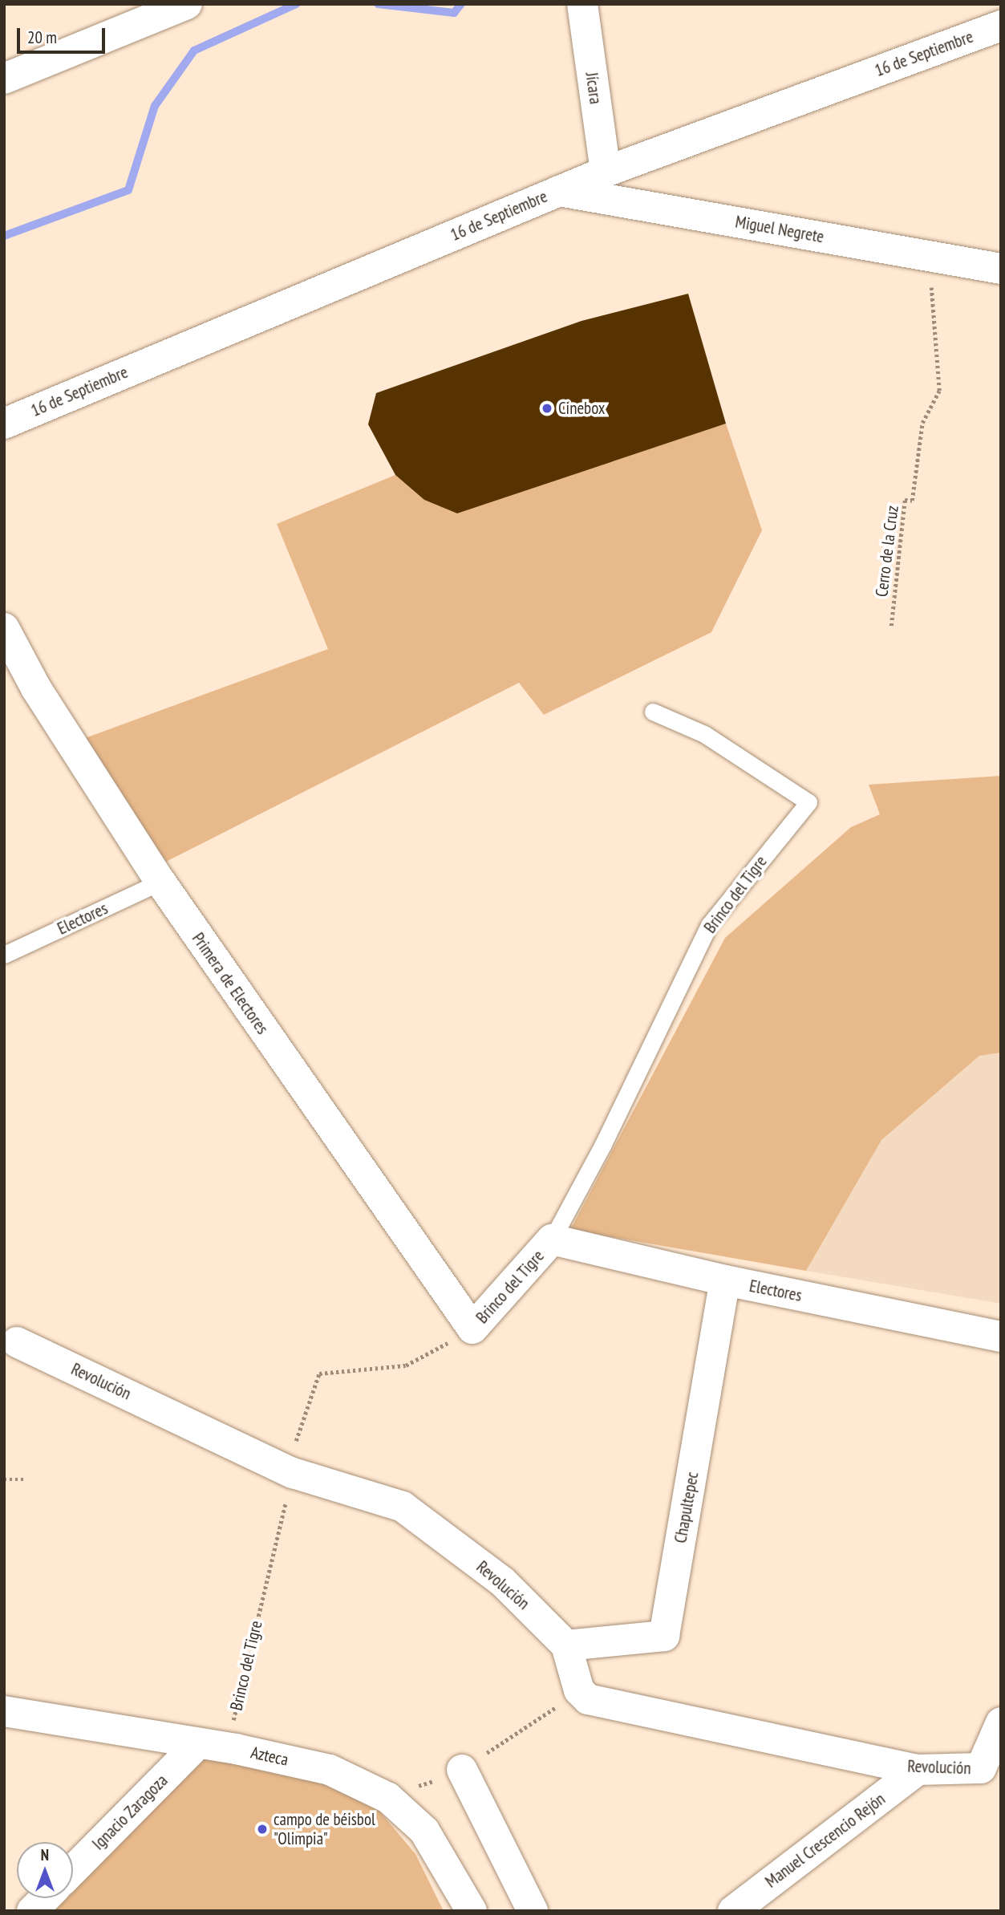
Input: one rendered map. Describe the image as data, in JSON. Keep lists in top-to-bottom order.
{
  "streets": {
    "street": [
      "16 de Septiembre",
      "Jícara",
      "Miguel Negrete",
      "Brinco del Tigre",
      "Electores",
      "Primera de Electores",
      "Revolución",
      "Chapultepec",
      "Azteca",
      "Ignacio Zaragoza",
      "Manuel Crescencio Rejón"
    ],
    "path": ["Cerro de la Cruz"]
  },
  "crossings": [
    ["16 de Septiembre", "Jícara"],
    ["16 de Septiembre", "Miguel Negrete"],
    ["Miguel Negrete", "Cerro de la Cruz"],
    ["Brinco del Tigre", "Electores"],
    ["Brinco del Tigre", "Primera de Electores"],
    ["Brinco del Tigre", "Revolución"],
    ["Brinco del Tigre", "Azteca"],
    ["Brinco del Tigre", "Ignacio Zaragoza"],
    ["Electores", "Primera de Electores"],
    ["Electores", "Chapultepec"],
    ["Revolución", "Chapultepec"],
    ["Revolución", "Manuel Crescencio Rejón"],
    ["Azteca", "Ignacio Zaragoza"]
  ],
  "places": ["Cinebox", "campo de béisbol \"Olimpia\""],
  "scale_bar": "20 m",
  "north": "top"
}
